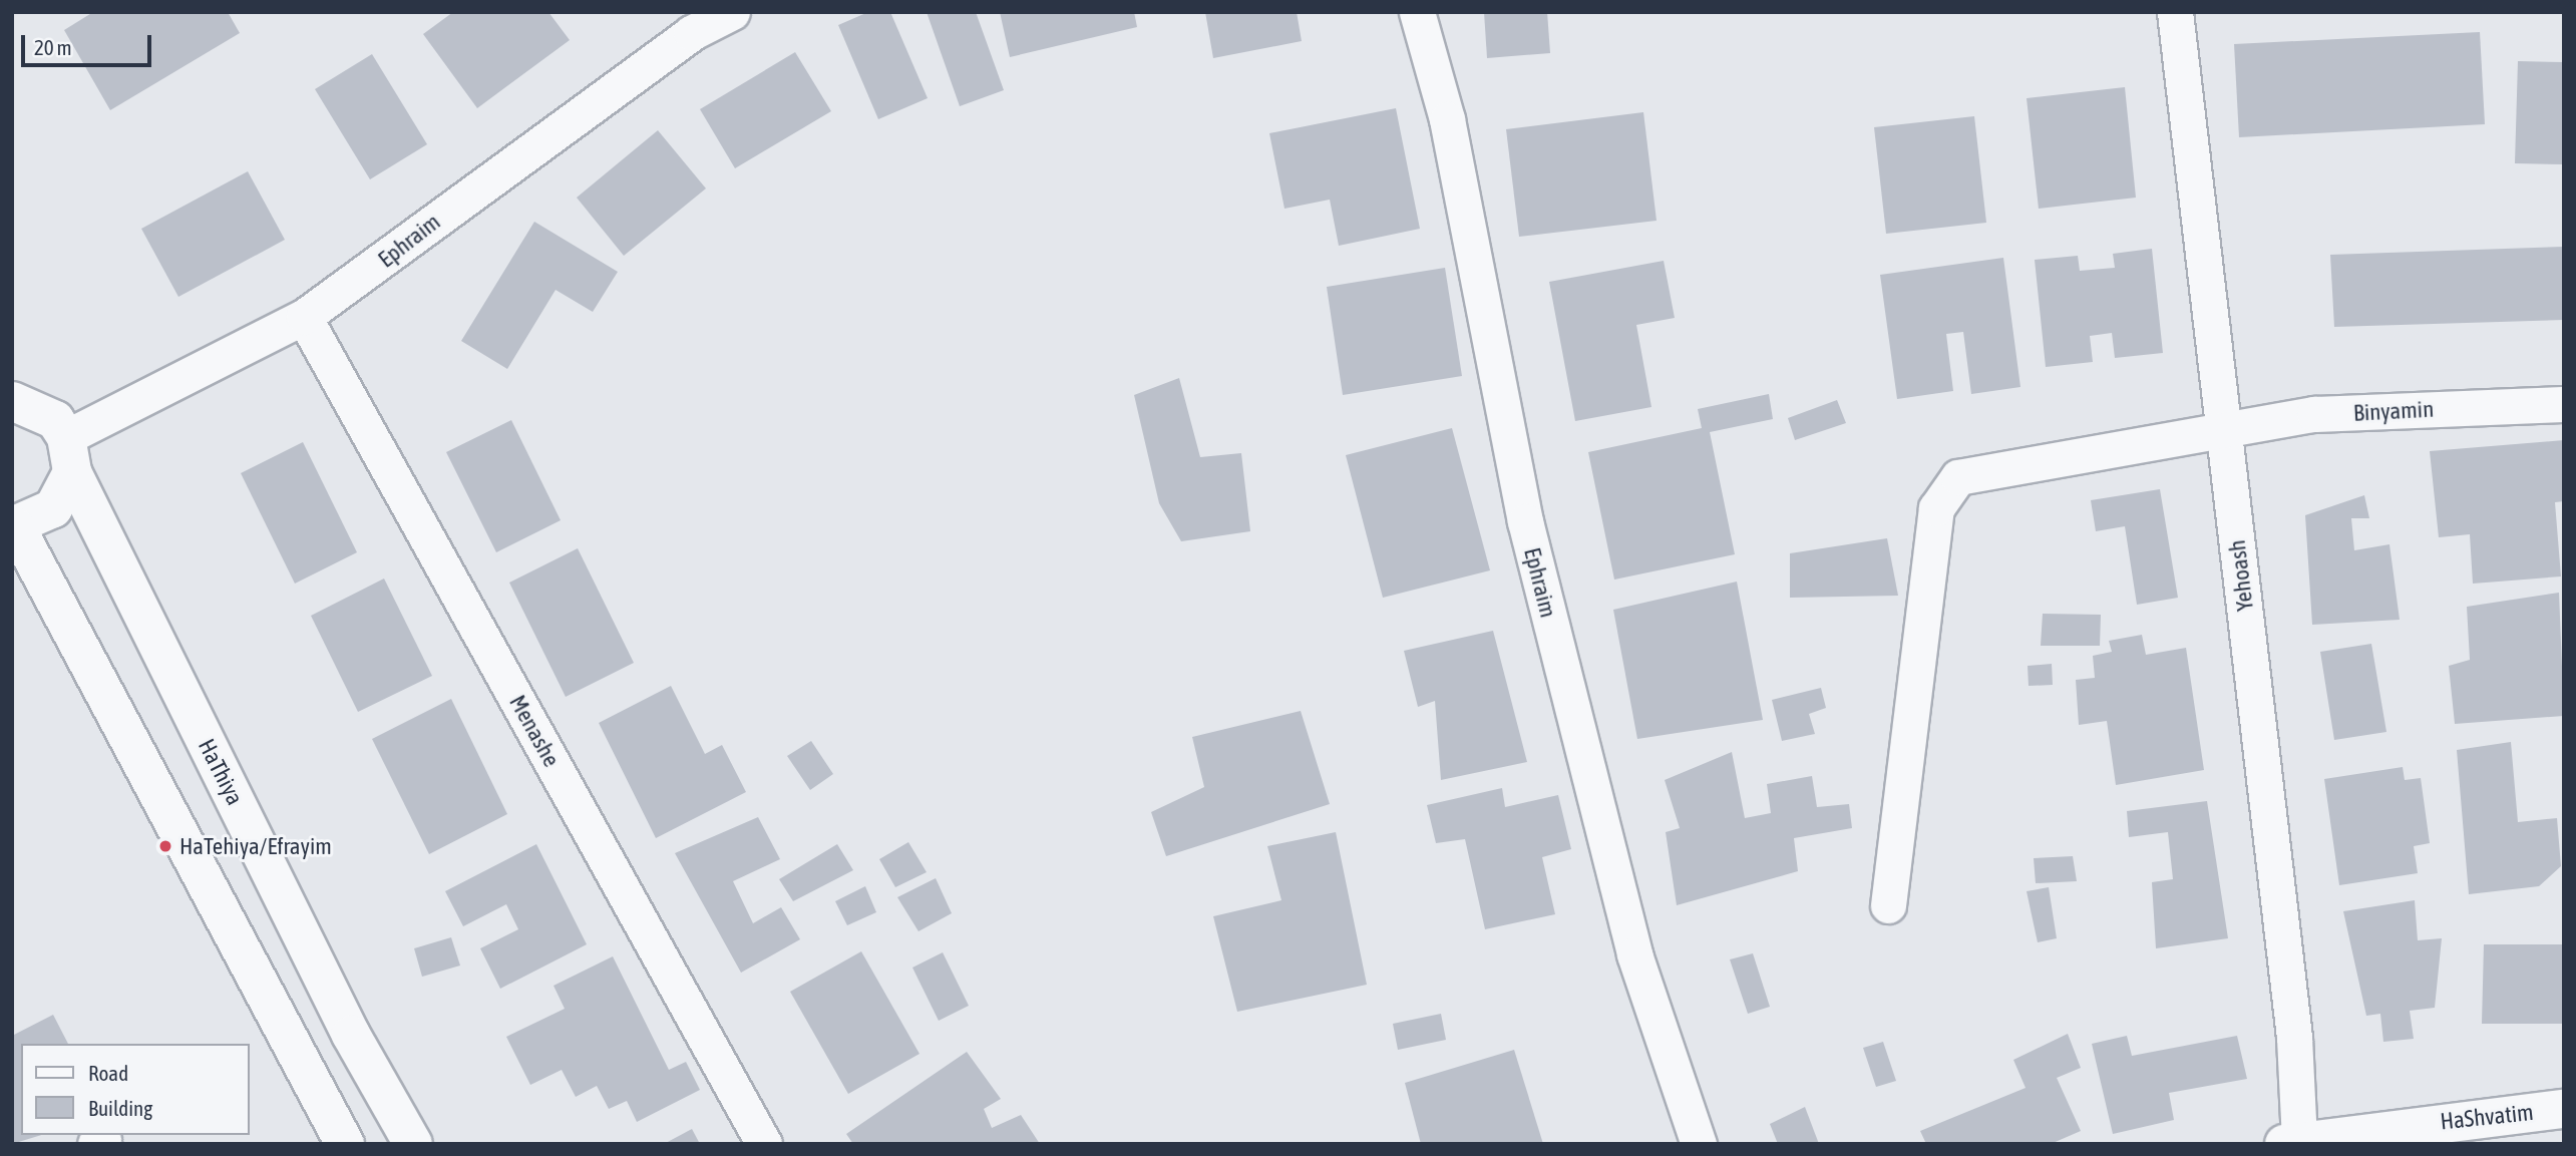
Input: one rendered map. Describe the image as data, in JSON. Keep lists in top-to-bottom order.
{
  "streets": {
    "street": [
      "Ephraim",
      "Binyamin",
      "Yehoash",
      "Menashe",
      "HaThiya",
      "HaShvatim"
    ]
  },
  "crossings": [
    ["Ephraim", "Menashe"],
    ["Ephraim", "HaThiya"],
    ["Binyamin", "Yehoash"],
    ["Yehoash", "HaShvatim"]
  ],
  "places": ["HaTehiya/Efrayim"],
  "legend": ["Road", "Building"],
  "scale_bar": "20 m"
}
